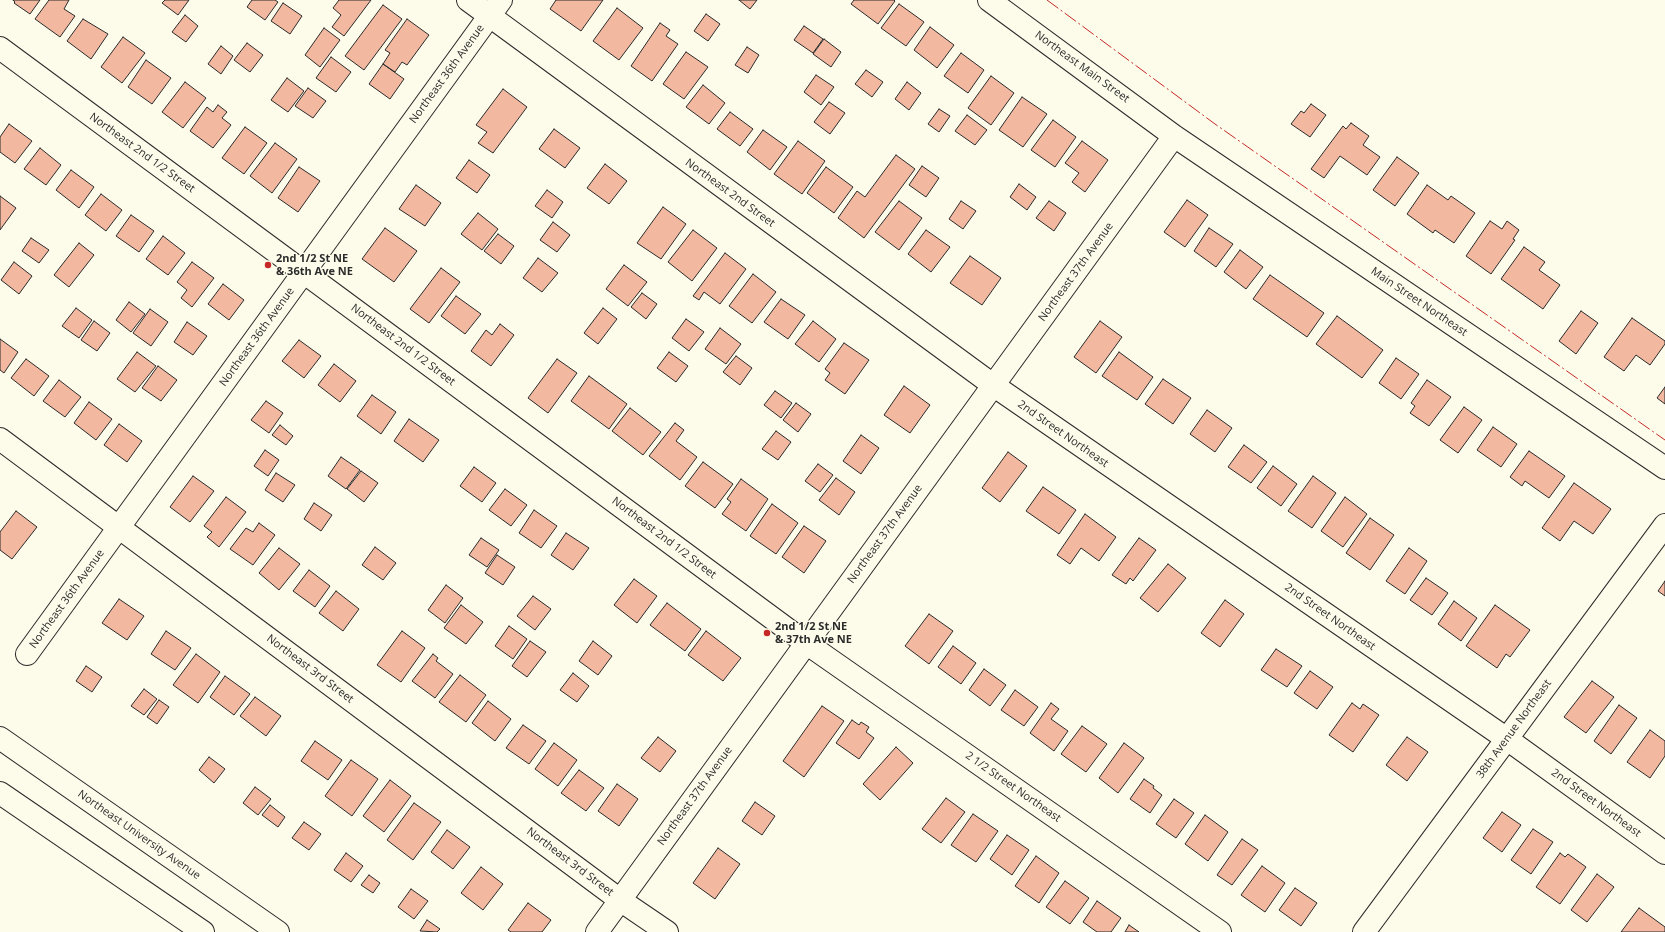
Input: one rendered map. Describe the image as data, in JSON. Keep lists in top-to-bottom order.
{
  "streets": {
    "street": [
      "Northeast Main Street",
      "Northeast 36th Avenue",
      "Northeast 2nd 1/2 Street",
      "Northeast 2nd Street",
      "Northeast 37th Avenue",
      "Main Street Northeast",
      "2nd Street Northeast",
      "Northeast 3rd Street",
      "38th Avenue Northeast",
      "2 1/2 Street Northeast",
      "Northeast University Avenue"
    ]
  },
  "crossings": [
    ["Northeast Main Street", "Northeast 37th Avenue"],
    ["Northeast Main Street", "Main Street Northeast"],
    ["Northeast 36th Avenue", "Northeast 2nd 1/2 Street"],
    ["Northeast 36th Avenue", "Northeast 2nd Street"],
    ["Northeast 36th Avenue", "Northeast 3rd Street"],
    ["Northeast 2nd 1/2 Street", "Northeast 37th Avenue"],
    ["Northeast 2nd 1/2 Street", "2 1/2 Street Northeast"],
    ["Northeast 2nd Street", "Northeast 37th Avenue"],
    ["Northeast 2nd Street", "2nd Street Northeast"],
    ["Northeast 37th Avenue", "Main Street Northeast"],
    ["Northeast 37th Avenue", "2nd Street Northeast"],
    ["Northeast 37th Avenue", "Northeast 3rd Street"],
    ["Northeast 37th Avenue", "2 1/2 Street Northeast"],
    ["2nd Street Northeast", "38th Avenue Northeast"]
  ],
  "places": ["2nd 1/2 St NE & 36th Ave NE", "2nd 1/2 St NE & 37th Ave NE"]
}
